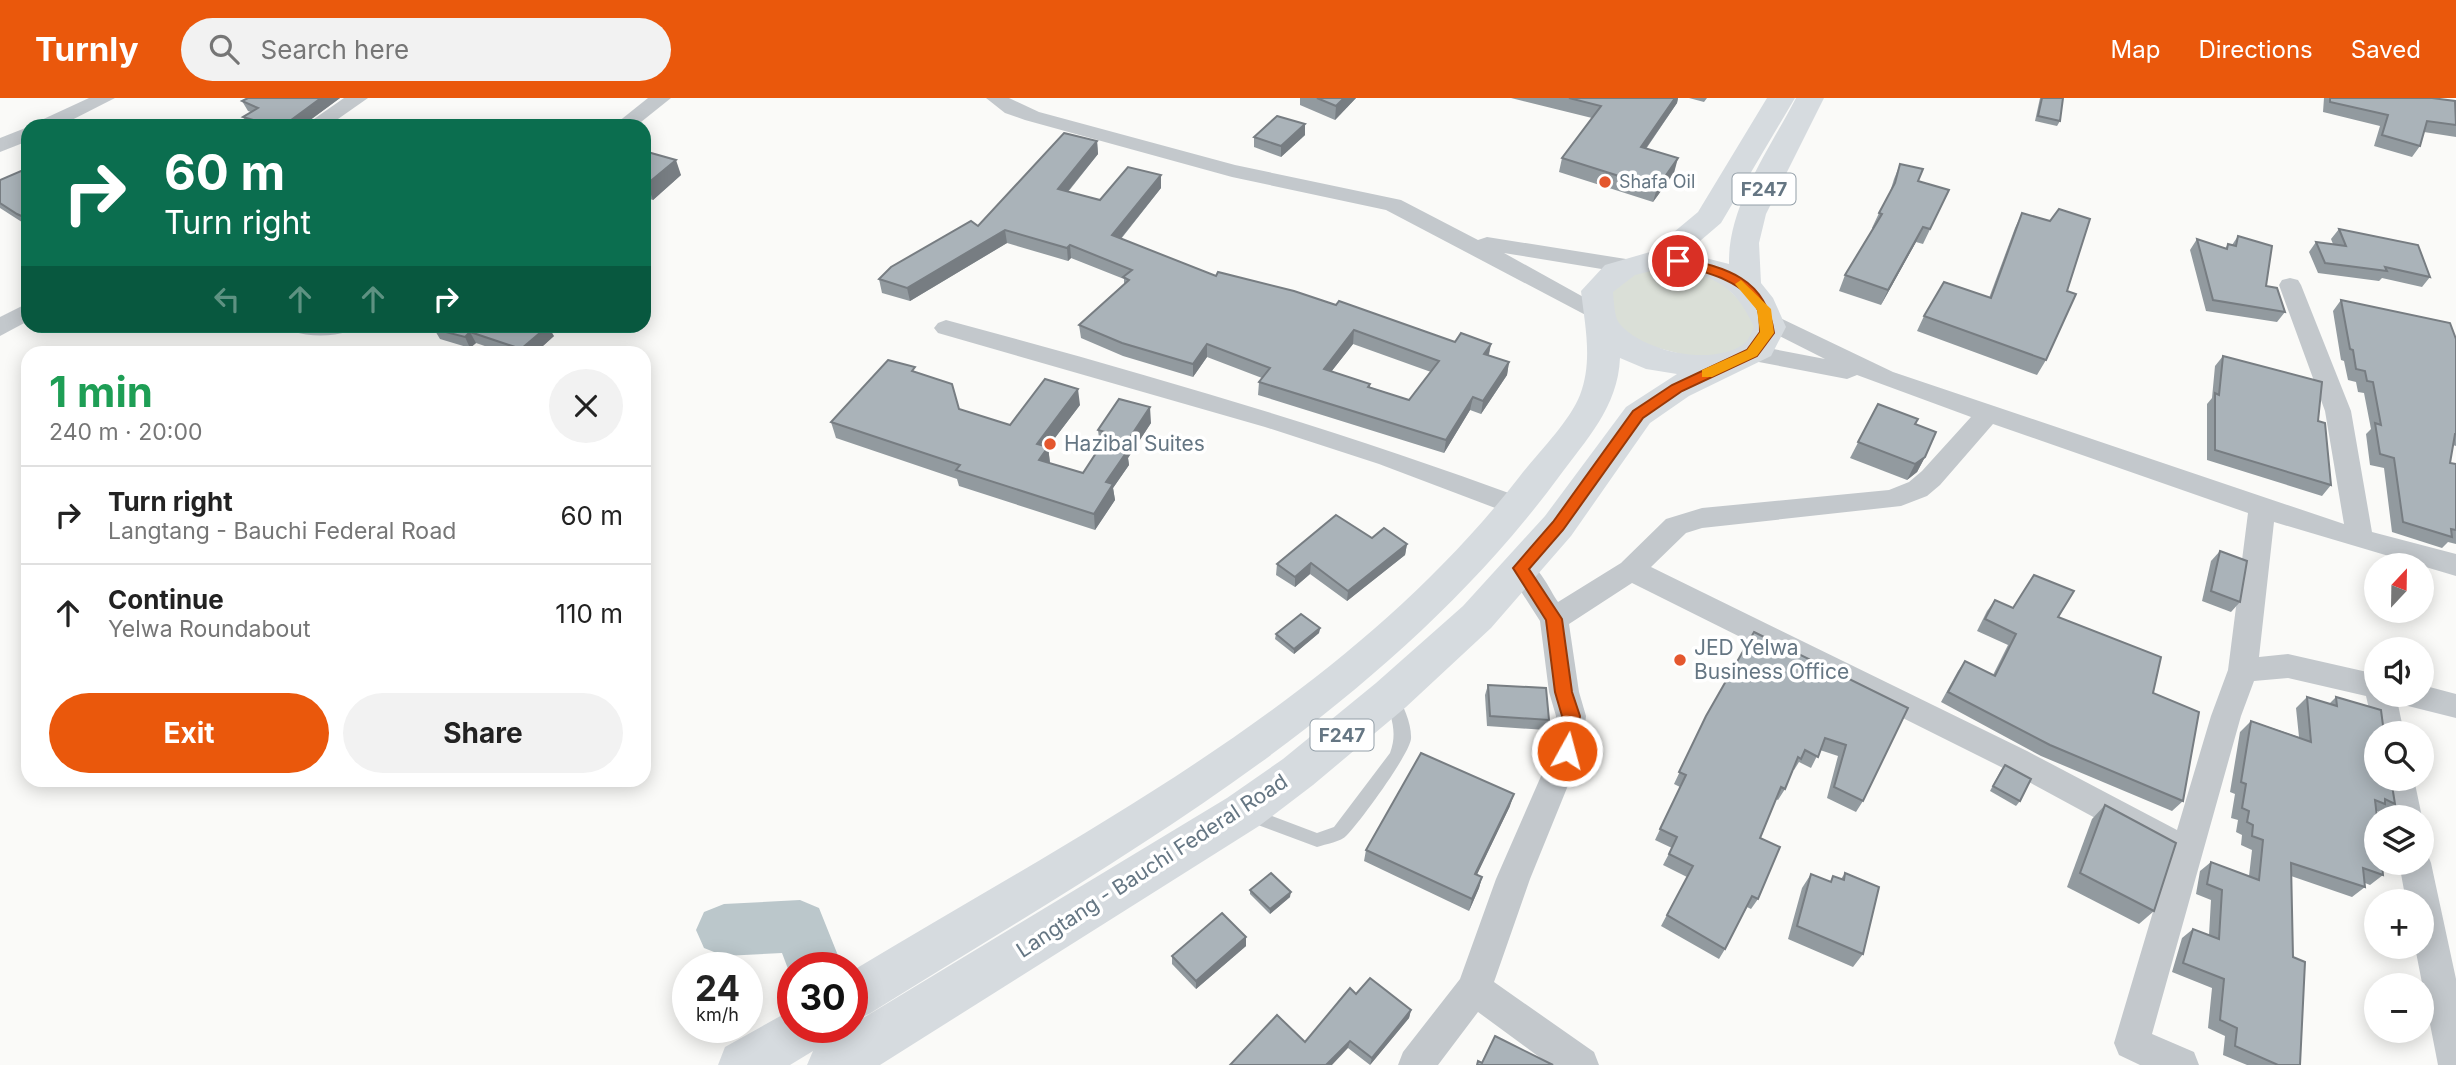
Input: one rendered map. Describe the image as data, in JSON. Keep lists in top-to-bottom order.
{
  "streets": {
    "main road": ["F247", "Langtang - Bauchi Federal Road"]
  },
  "crossings": [
    ["F247", "Langtang - Bauchi Federal Road"]
  ],
  "places": ["Shafa Oil", "Hazibal Suites", "JED Yelwa Business Office"],
  "north": "top",
  "page": {
    "header": "Turnly",
    "search": "Search here",
    "nav": ["Map", "Directions", "Saved"],
    "turn": ["60 m", "Turn right"],
    "heading": ["1 min", "240 m · 20:00"],
    "list": [
      {
        "name": "Turn right",
        "note": "Langtang - Bauchi Federal Road",
        "value": "60 m"
      },
      {
        "name": "Continue",
        "note": "Yelwa Roundabout",
        "value": "110 m"
      }
    ],
    "map_buttons": ["+", "−"],
    "buttons": ["Exit", "Share"],
    "speed": "24 km/h",
    "limit": "30"
  }
}
